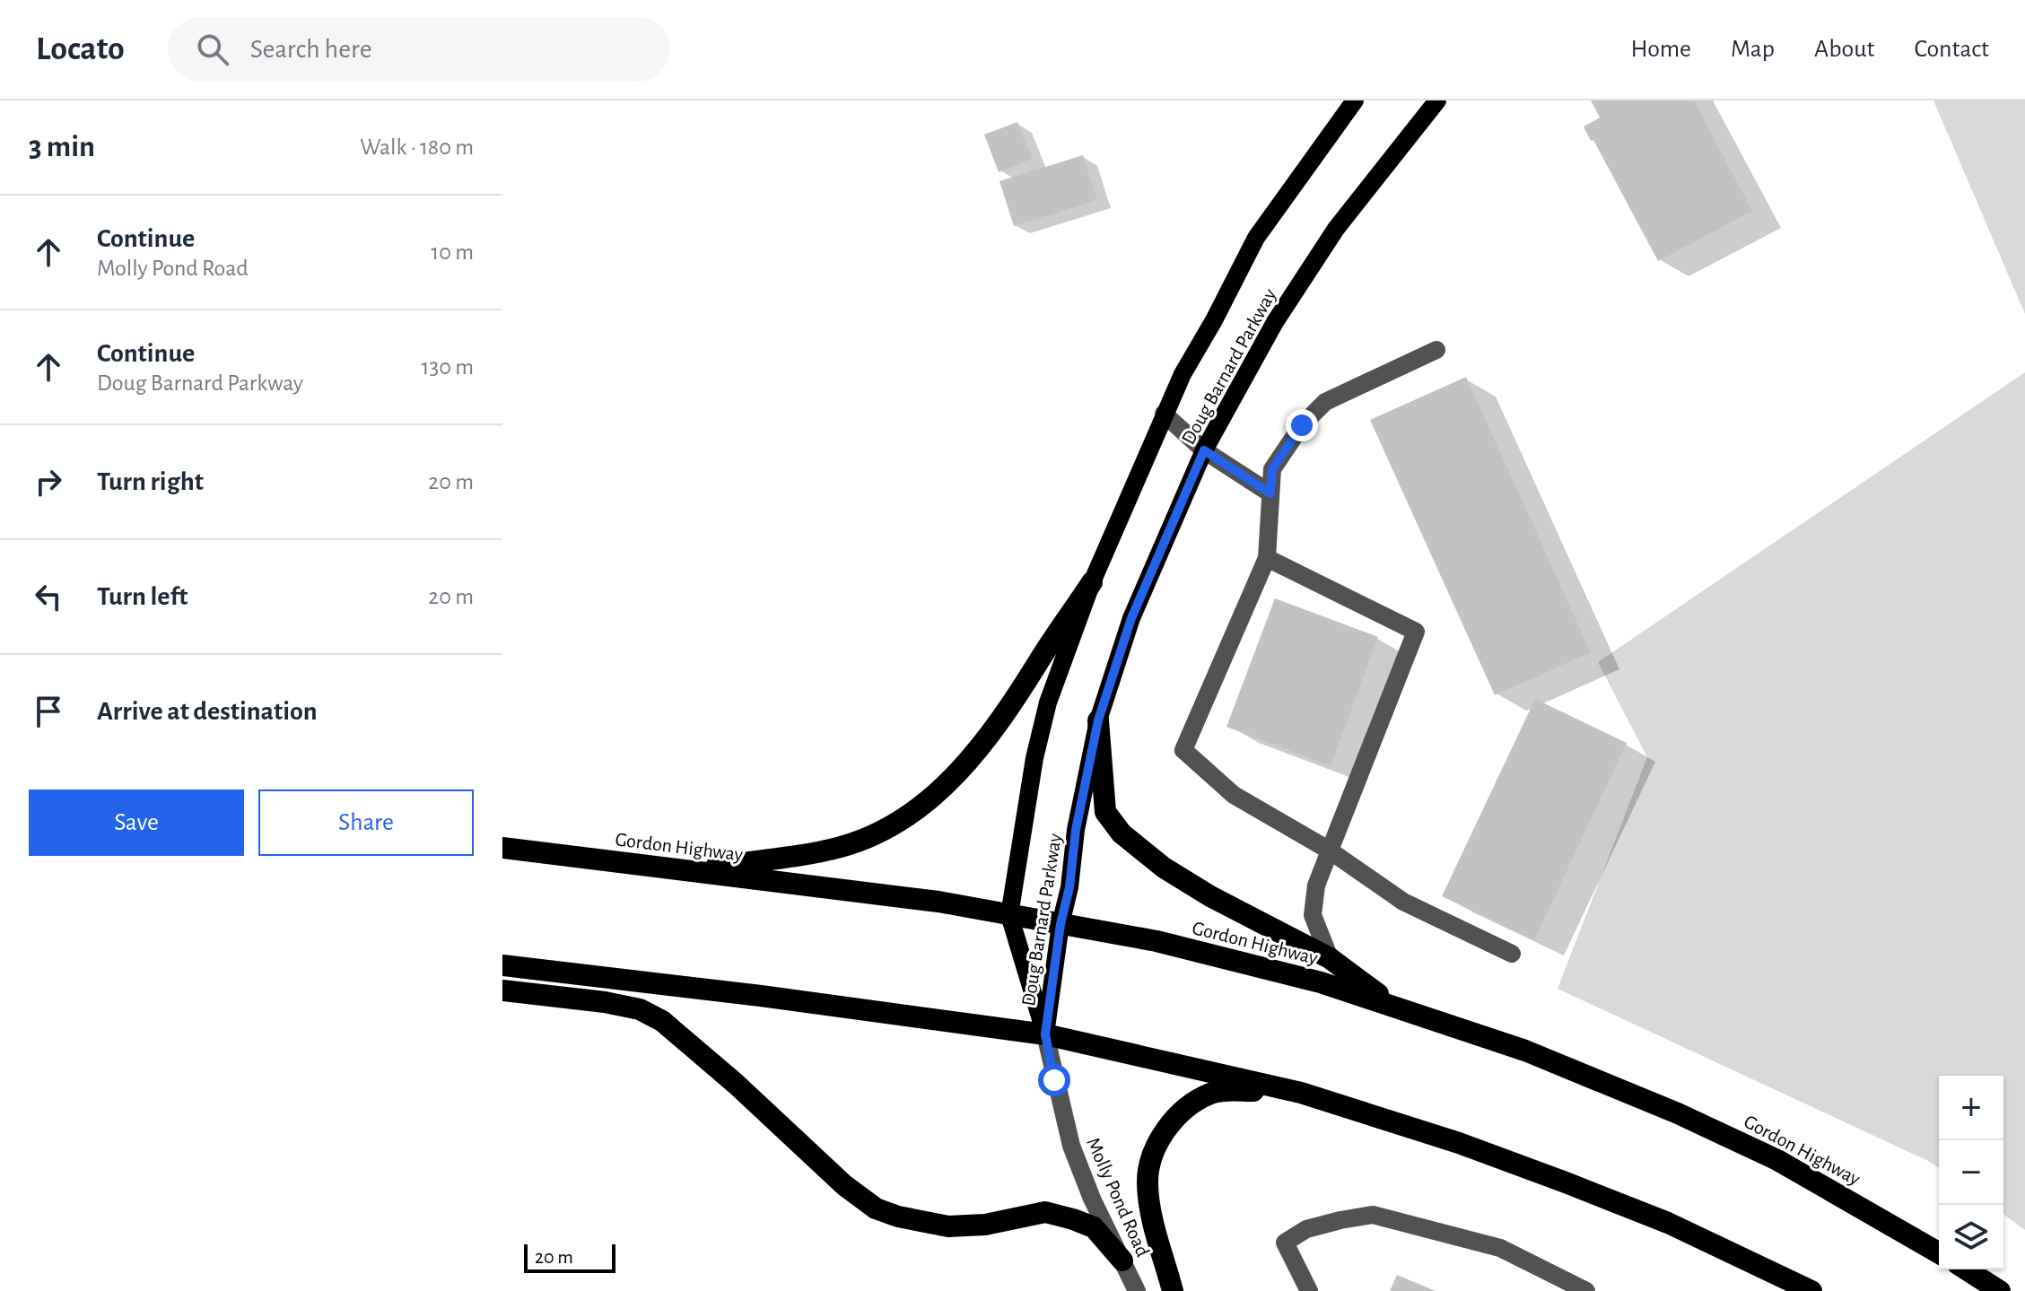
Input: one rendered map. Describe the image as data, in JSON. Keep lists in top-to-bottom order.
{
  "streets": {
    "highway": ["Gordon Highway"],
    "main road": ["Doug Barnard Parkway"],
    "street": ["Molly Pond Road"]
  },
  "crossings": [
    ["Doug Barnard Parkway", "Gordon Highway"],
    ["Doug Barnard Parkway", "Molly Pond Road"]
  ],
  "scale_bar": "20 m",
  "page": {
    "header": "Locato",
    "search": "Search here",
    "nav": [
      "Home",
      "Map",
      "About",
      "Contact"
    ],
    "heading": ["3 min", "Walk · 180 m"],
    "list": [
      ["Continue", "Molly Pond Road", "10 m"],
      ["Continue", "Doug Barnard Parkway", "130 m"],
      ["Turn right", "20 m"],
      ["Turn left", "20 m"],
      "Arrive at destination"
    ],
    "buttons": ["Save", "Share"],
    "map_buttons": ["+", "−"],
    "scale": "20 m"
  }
}
